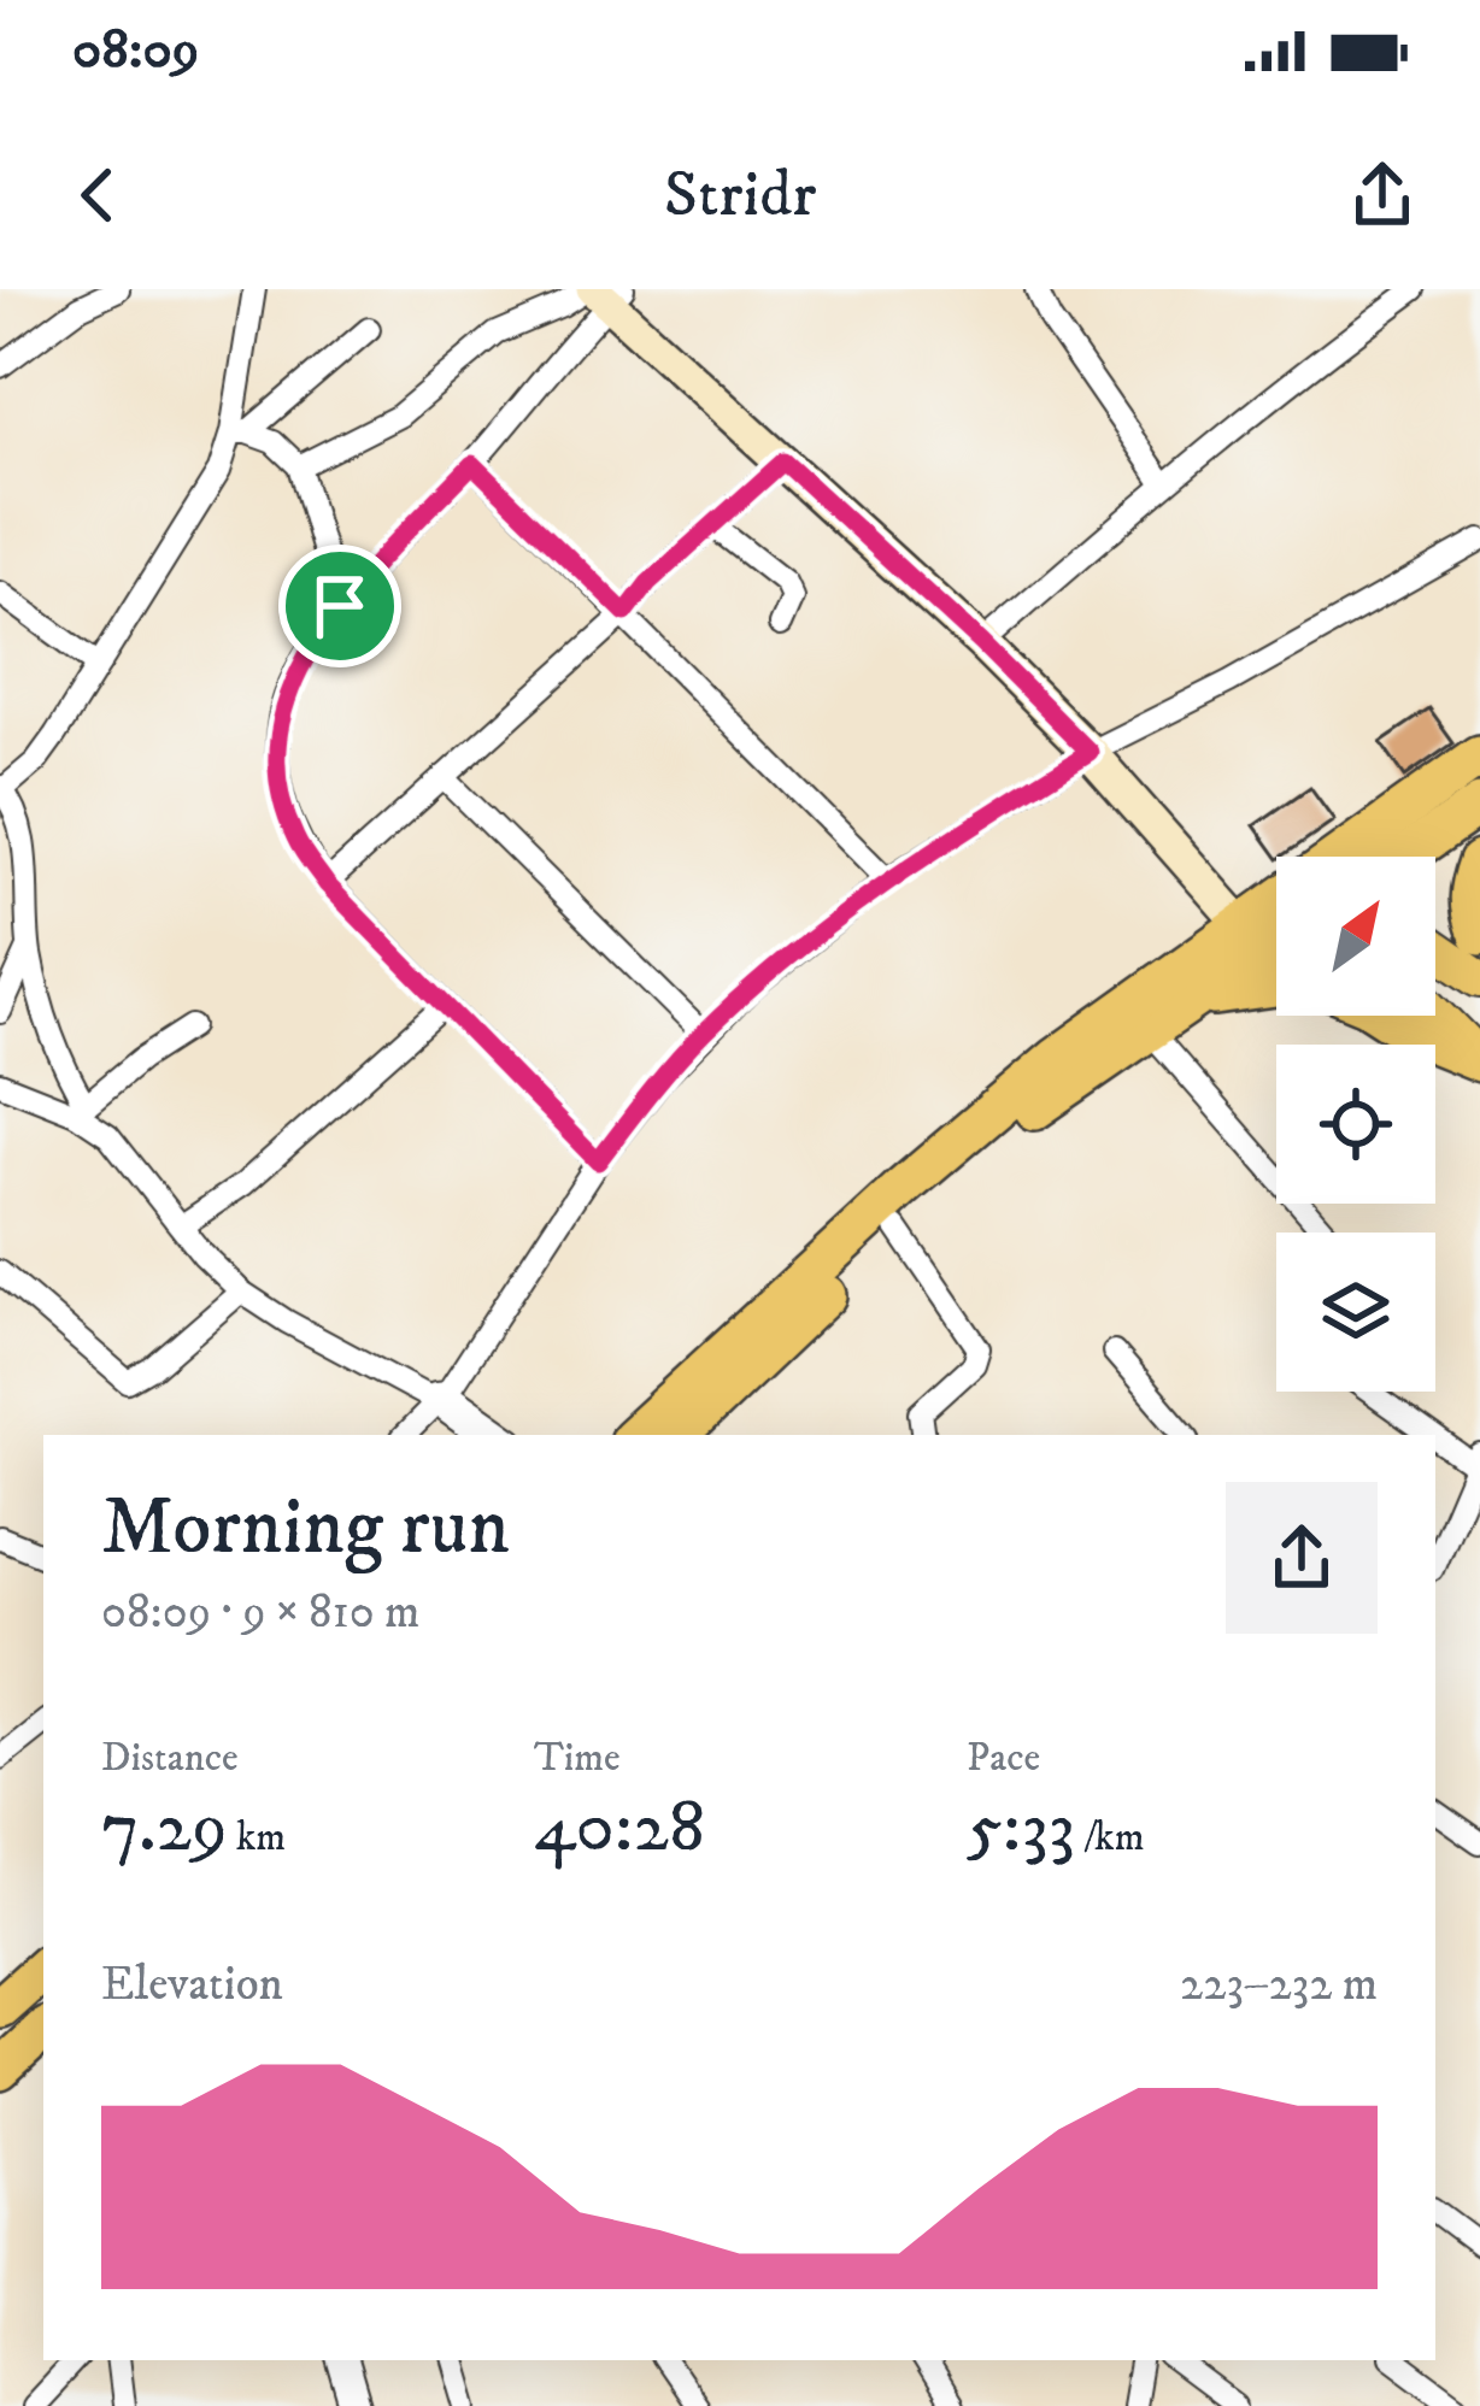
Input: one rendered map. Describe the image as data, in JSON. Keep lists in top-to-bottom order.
{
  "north": "top right",
  "page": {
    "status": "08:09",
    "header": "Stridr",
    "heading": ["Morning run", "08:09 · 9 × 810 m"],
    "stats": [
      ["Distance", "7.29 km"],
      ["Time", "40:28"],
      ["Pace", "5:33 /km"]
    ],
    "chart": ["Elevation", "223–232 m"]
  }
}
